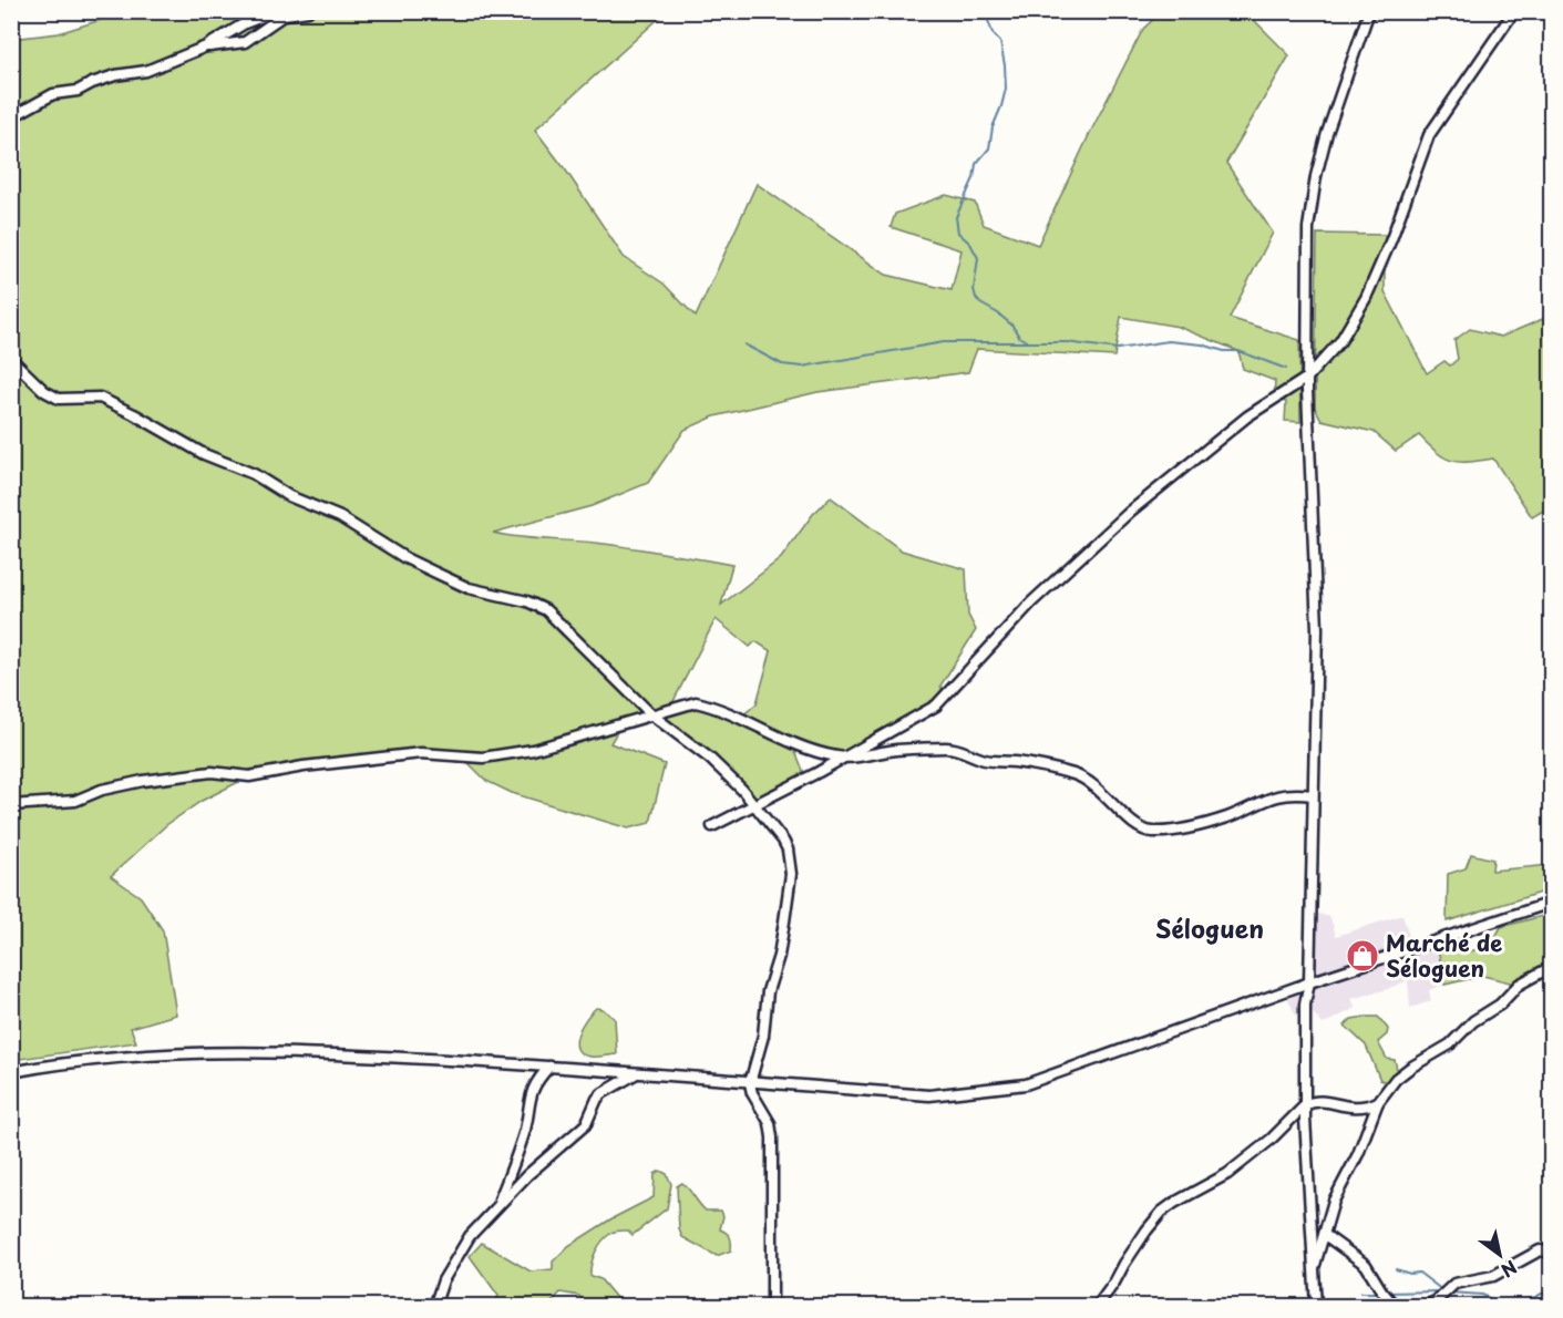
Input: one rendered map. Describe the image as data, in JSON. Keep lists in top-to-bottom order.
{
  "districts": ["Séloguen"],
  "places": {
    "shop": ["Marché de Séloguen"]
  },
  "north": "bottom right"
}
